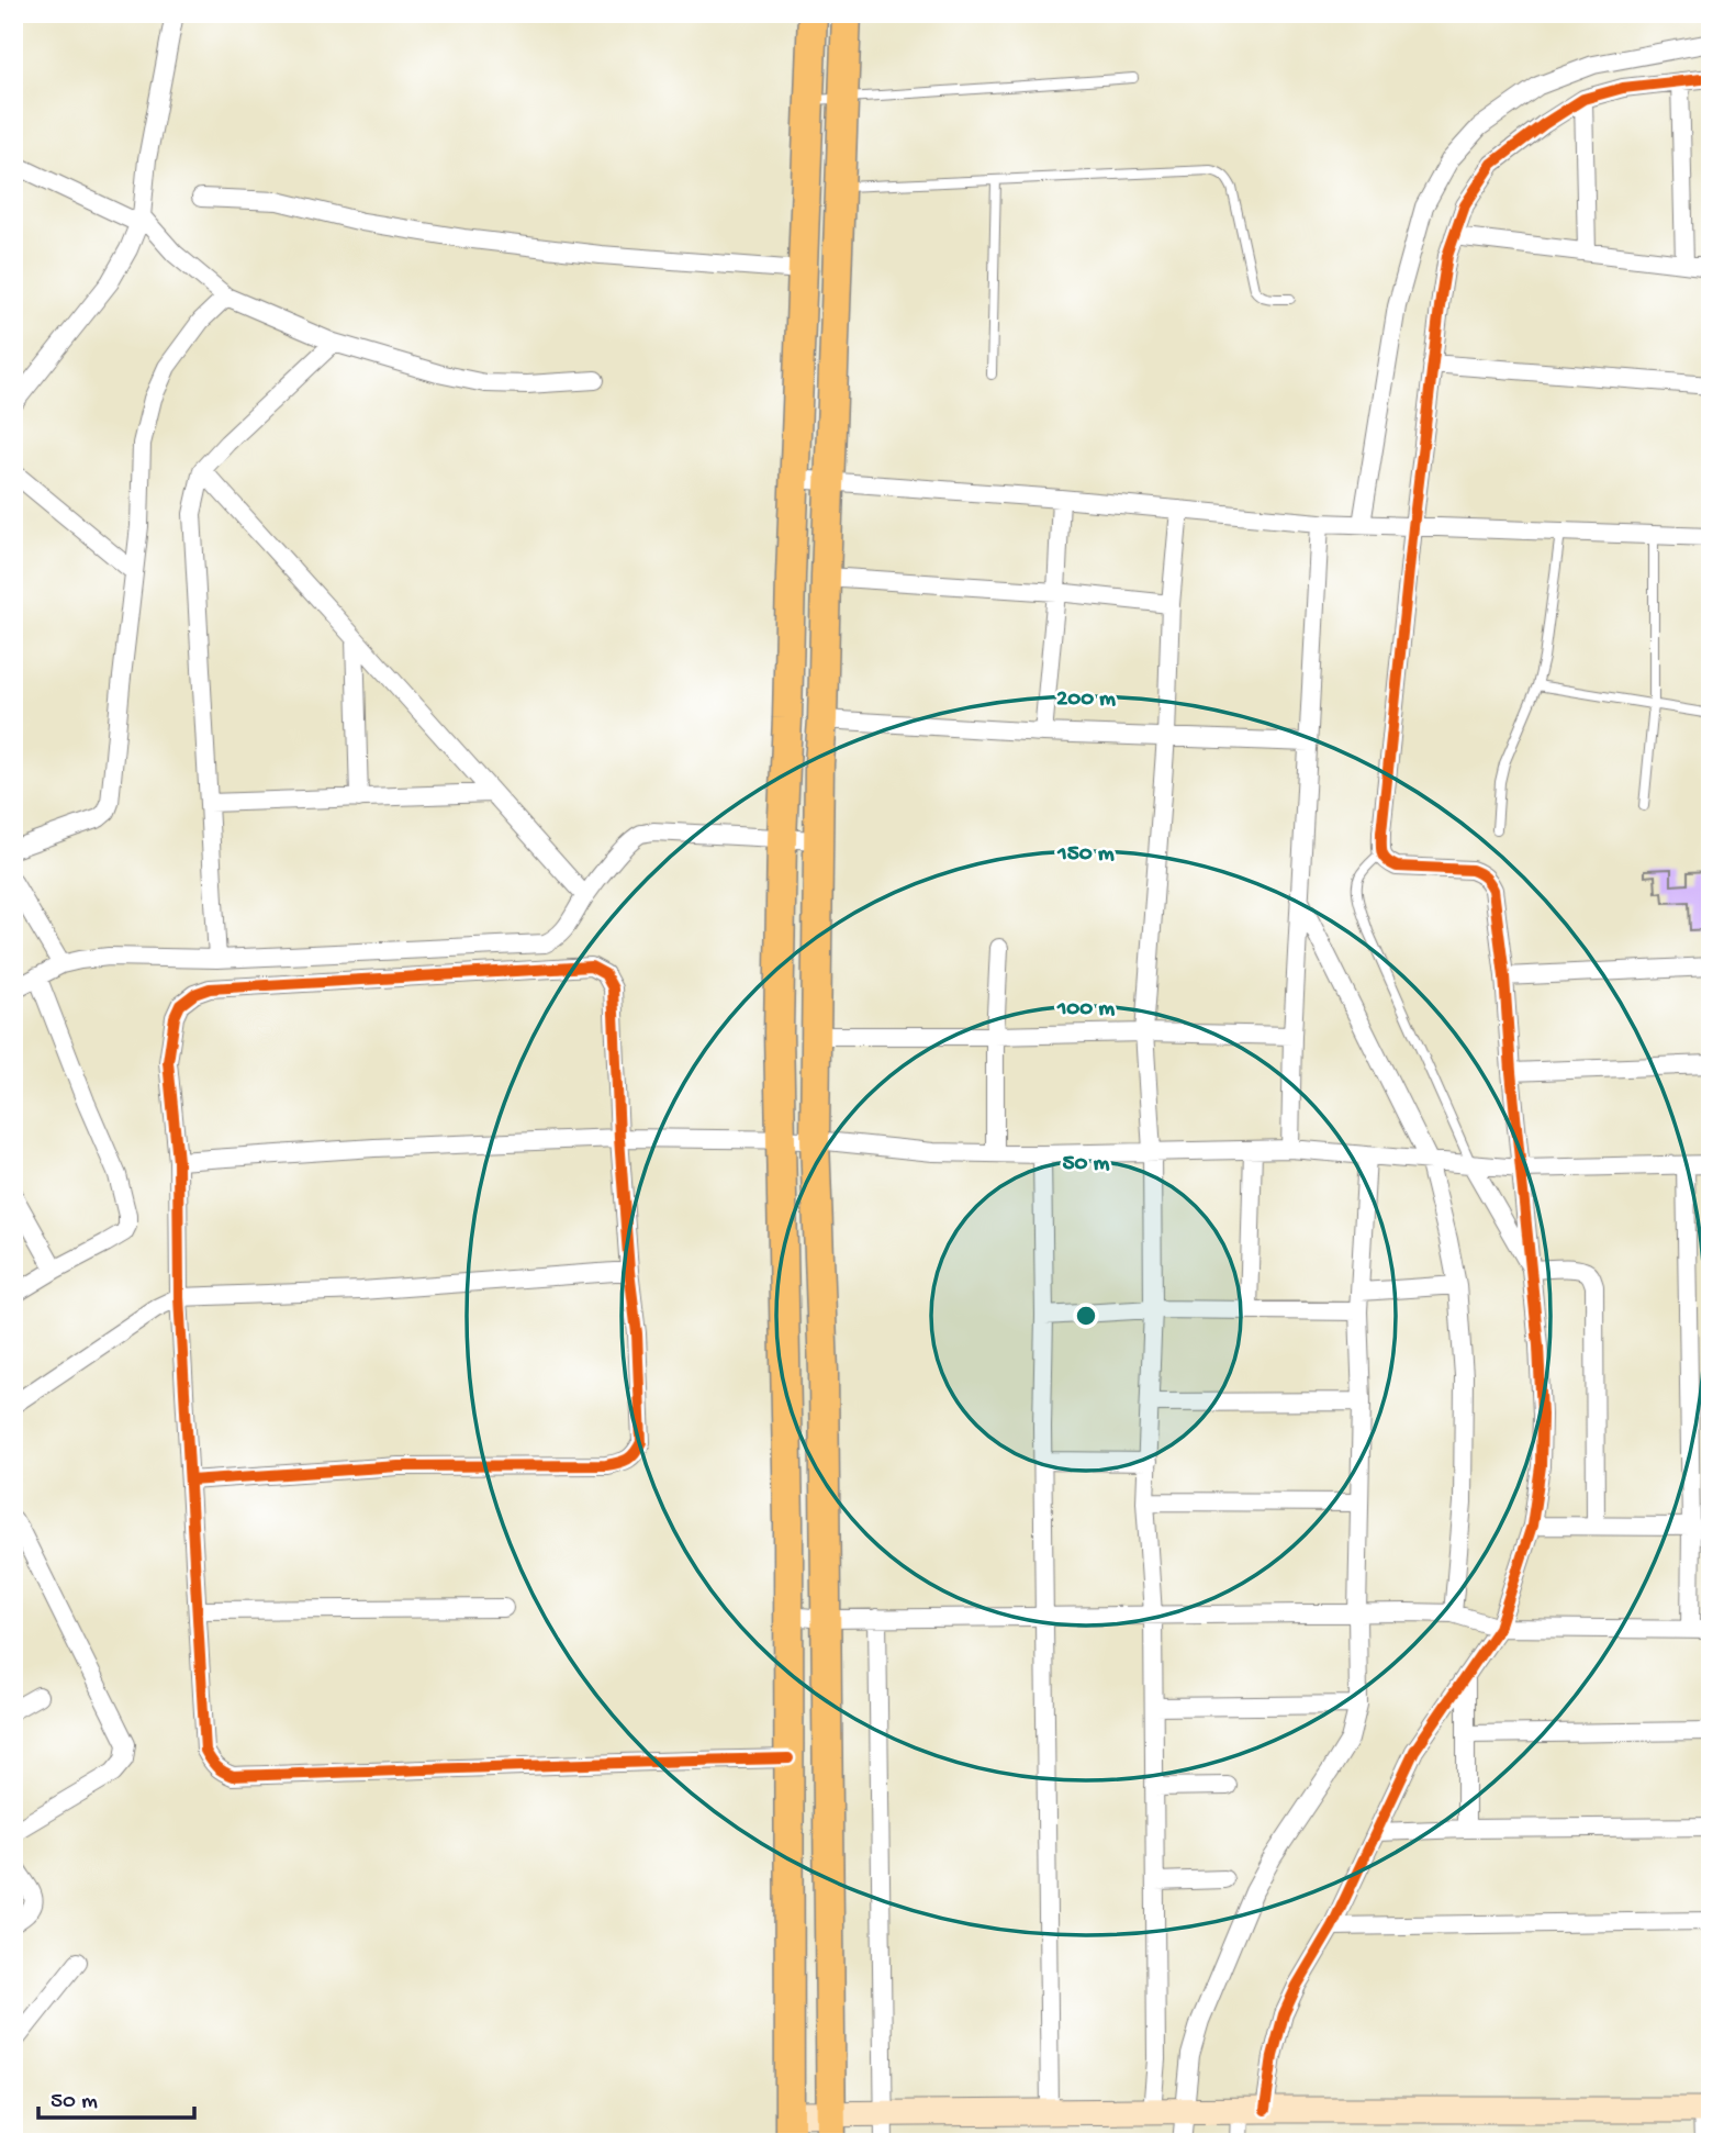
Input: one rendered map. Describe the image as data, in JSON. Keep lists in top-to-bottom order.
{
  "scale_bar": "50 m",
  "rings": [
    "200 m",
    "150 m",
    "100 m",
    "50 m"
  ]
}
